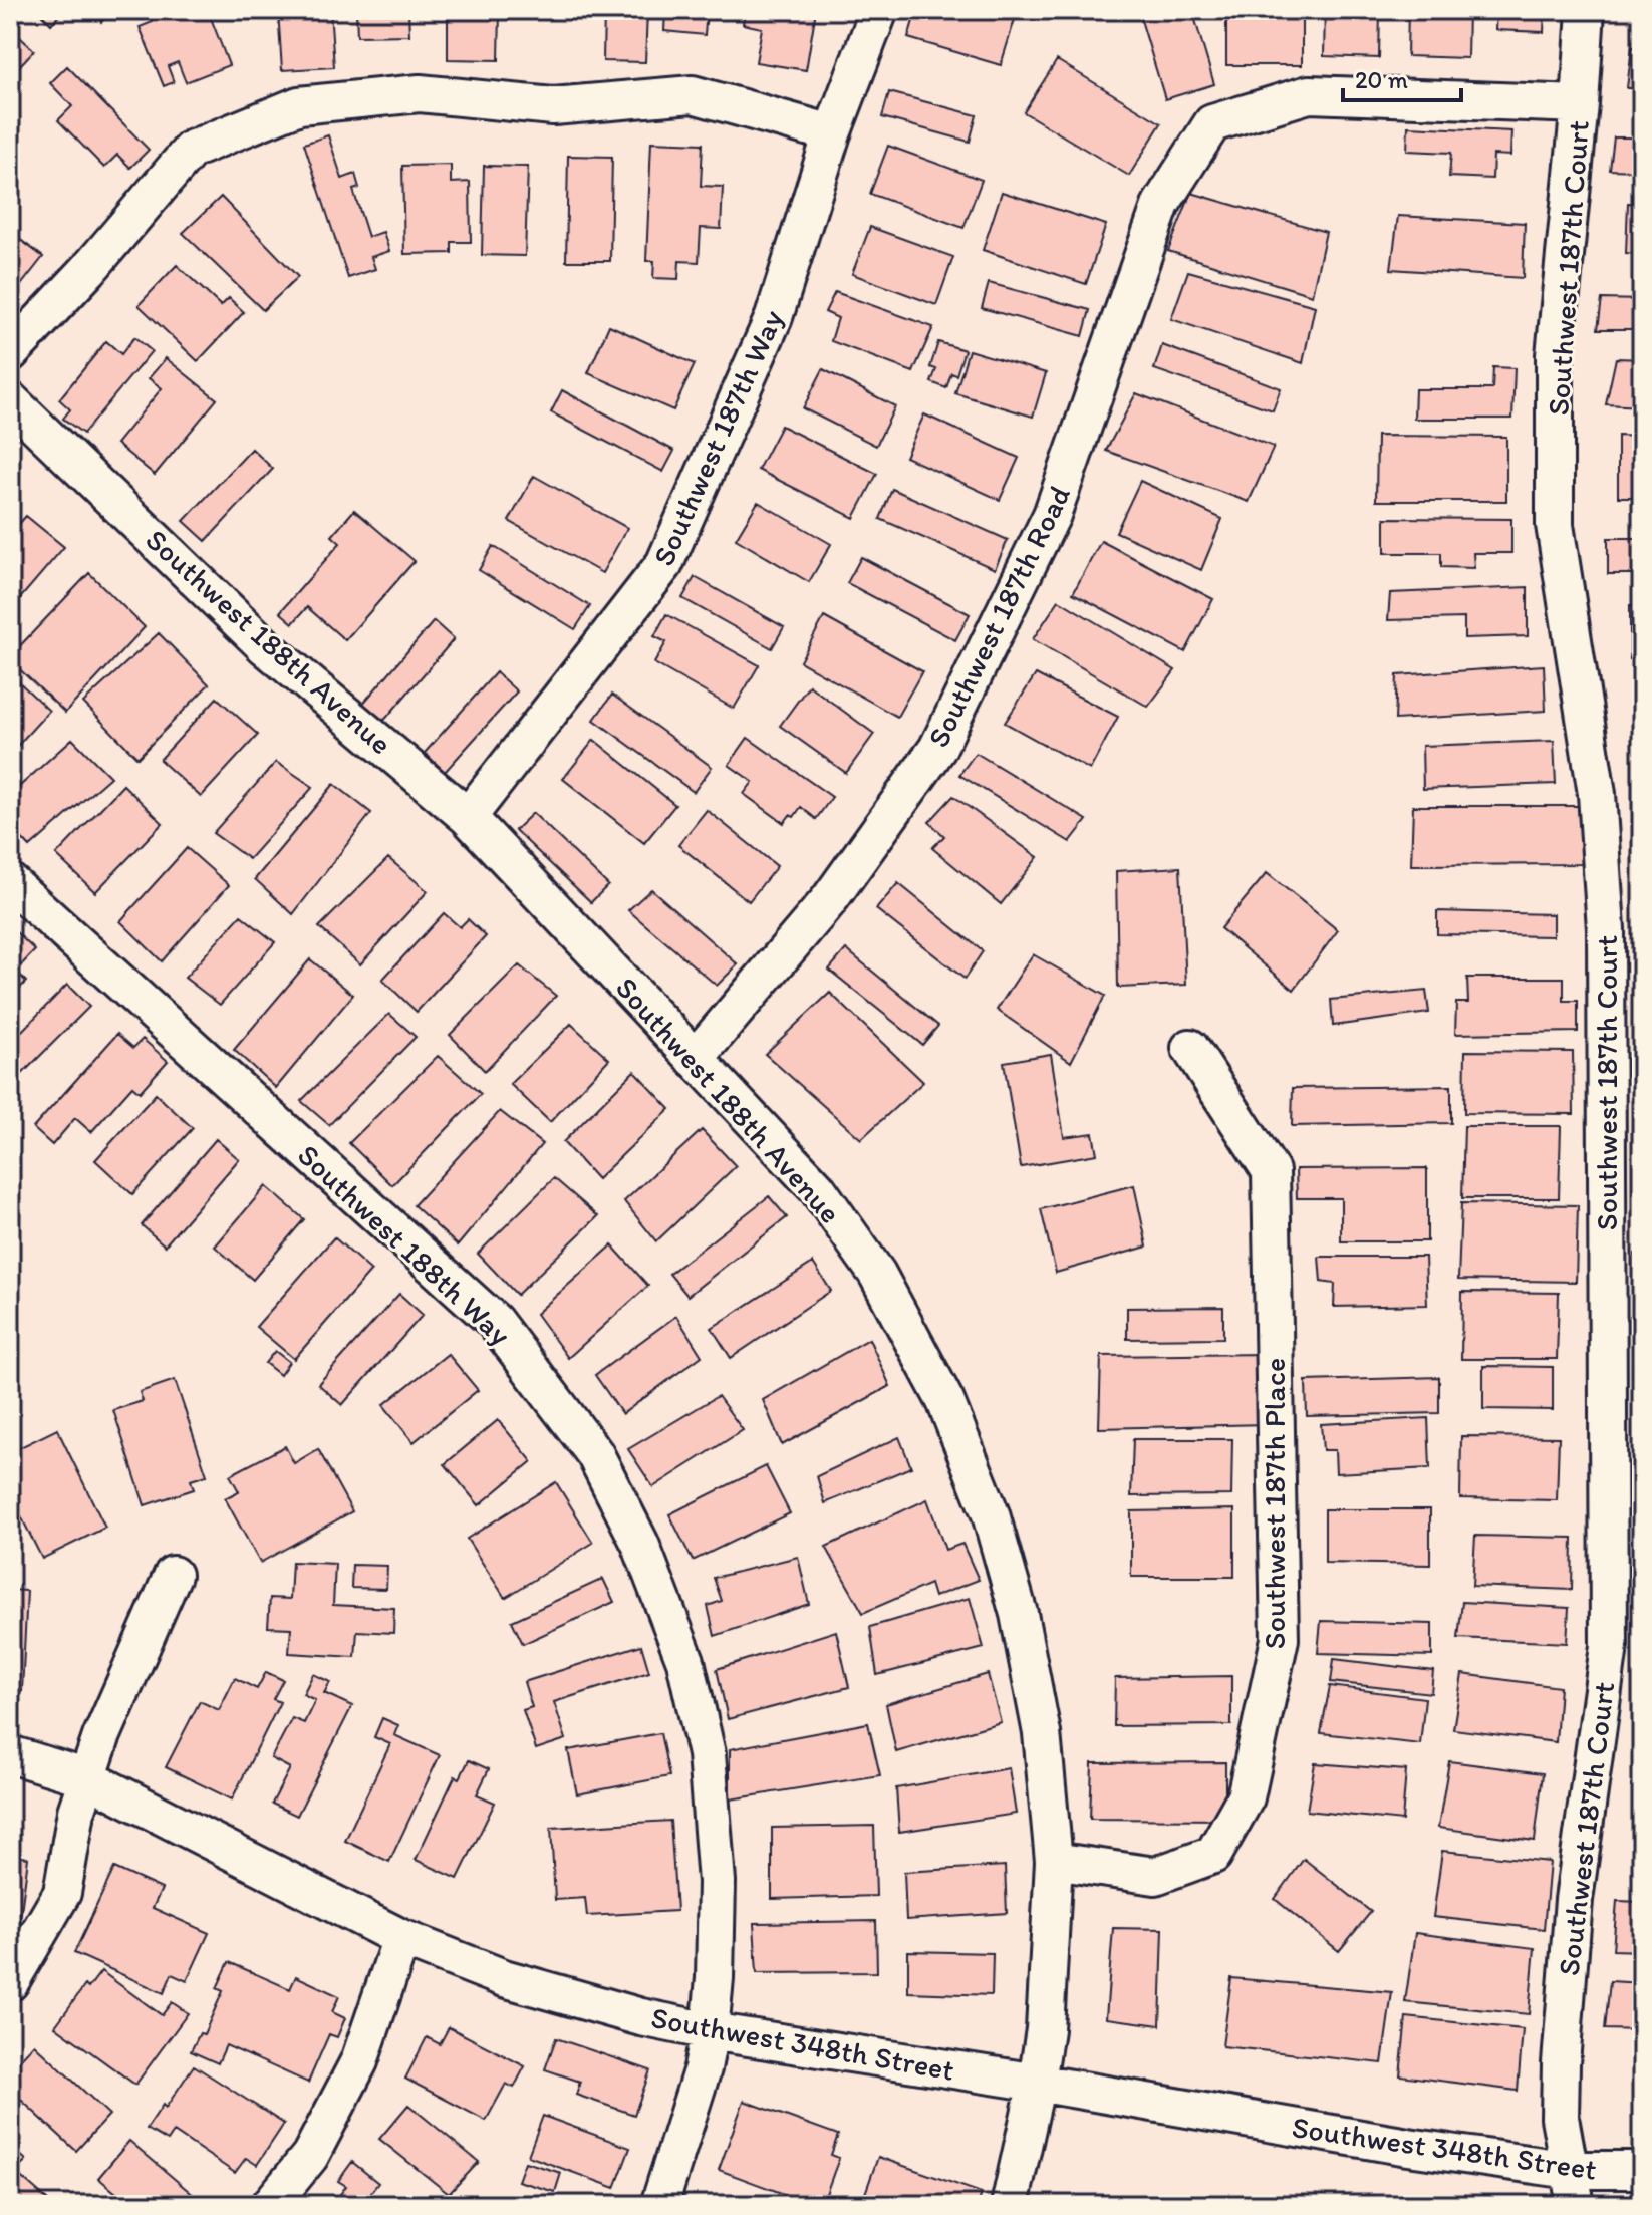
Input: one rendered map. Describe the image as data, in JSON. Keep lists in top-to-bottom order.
{
  "streets": {
    "street": [
      "Southwest 187th Court",
      "Southwest 187th Way",
      "Southwest 187th Road",
      "Southwest 188th Avenue",
      "Southwest 188th Way",
      "Southwest 187th Place",
      "Southwest 348th Street"
    ]
  },
  "crossings": [
    ["Southwest 187th Court", "Southwest 187th Road"],
    ["Southwest 187th Court", "Southwest 348th Street"],
    ["Southwest 187th Way", "Southwest 188th Avenue"],
    ["Southwest 187th Road", "Southwest 188th Avenue"],
    ["Southwest 188th Avenue", "Southwest 187th Place"],
    ["Southwest 188th Avenue", "Southwest 348th Street"],
    ["Southwest 188th Way", "Southwest 348th Street"]
  ],
  "scale_bar": "20 m"
}
